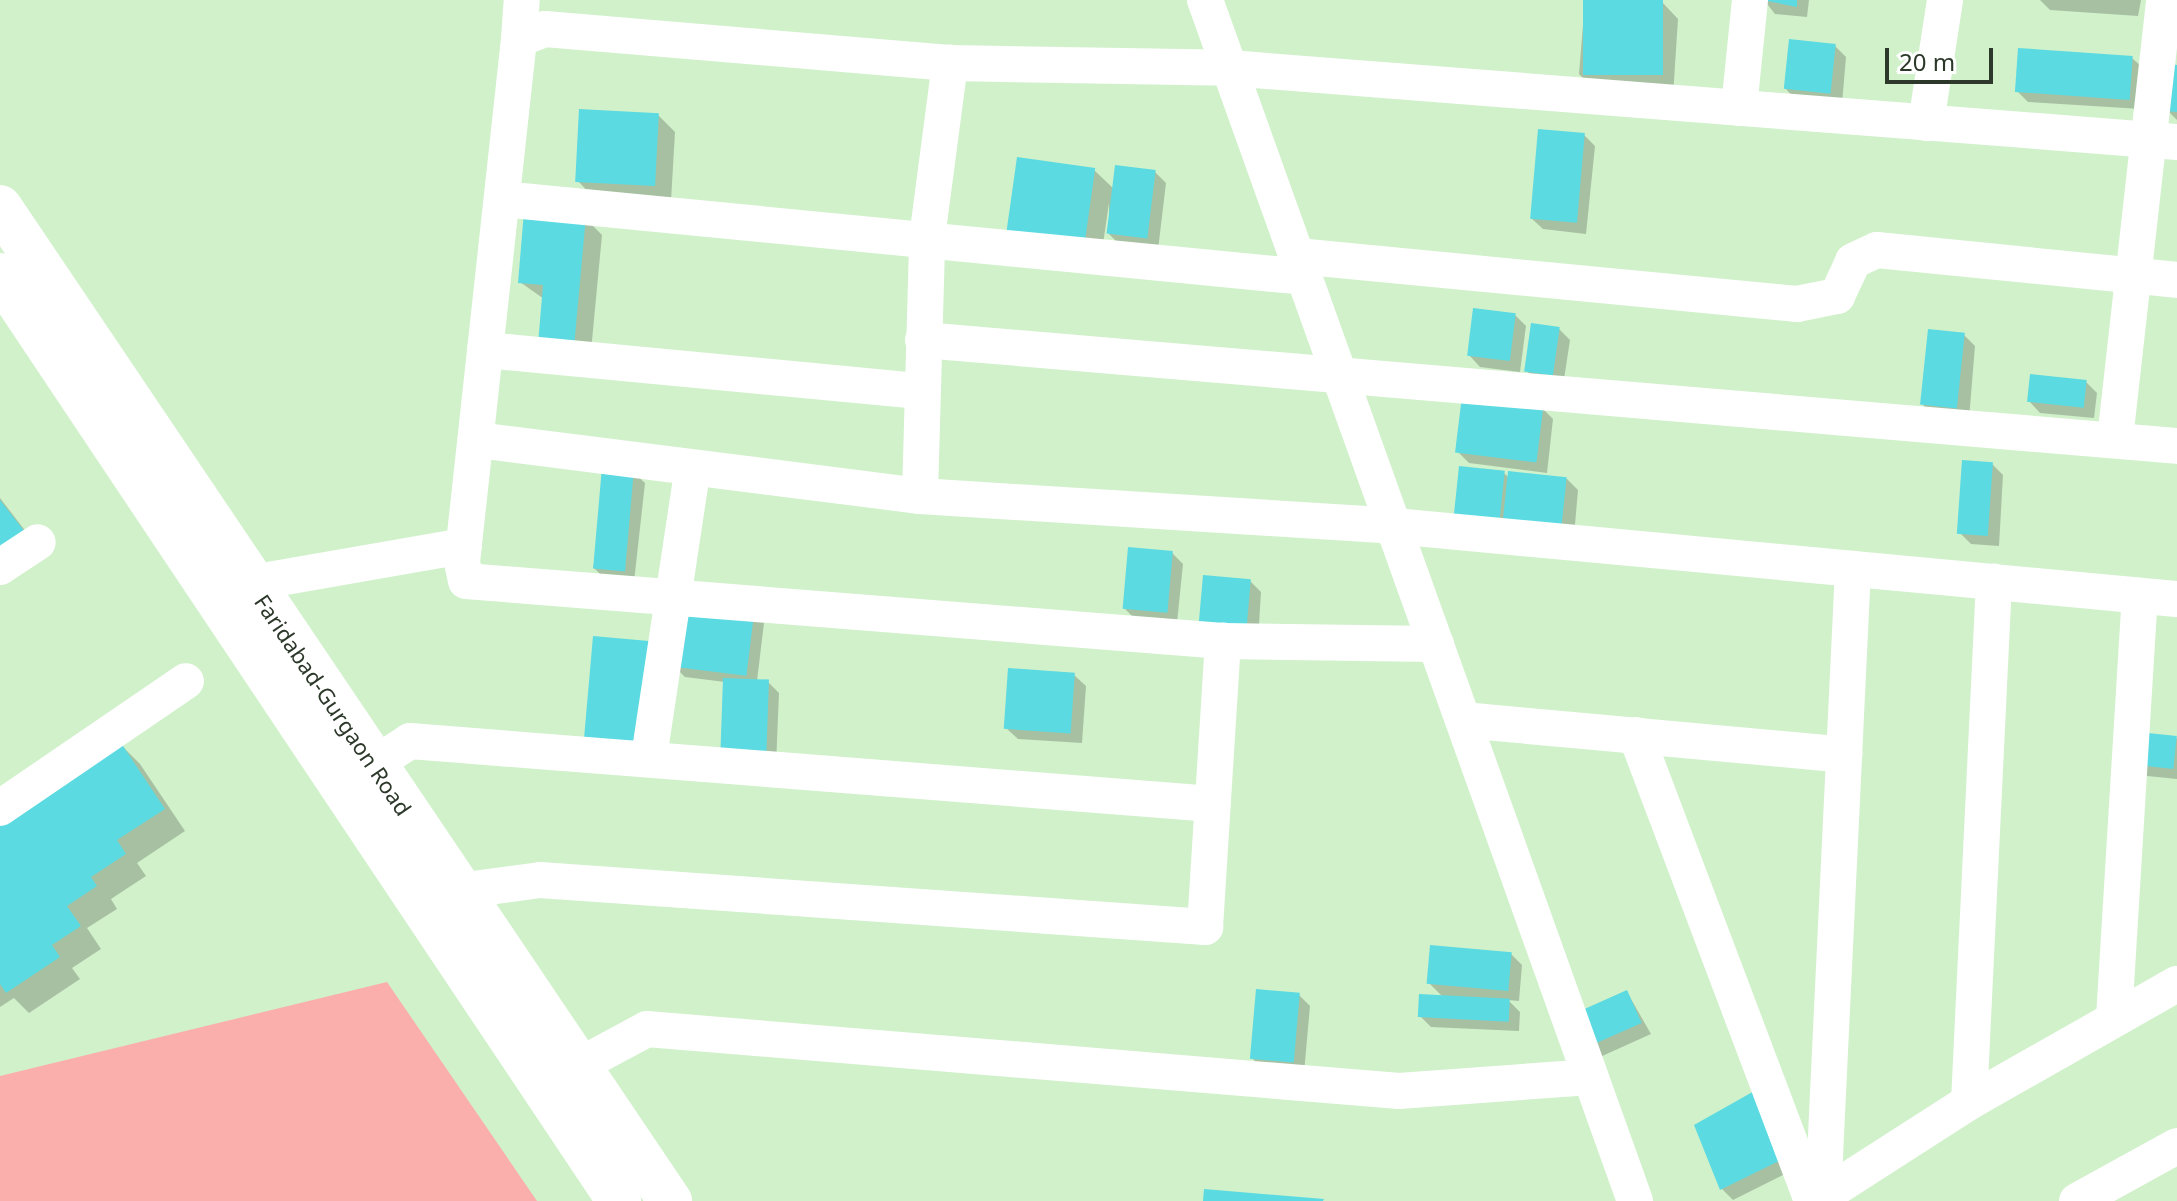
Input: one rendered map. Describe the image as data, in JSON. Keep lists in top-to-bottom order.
{
  "streets": {
    "main road": ["Faridabad-Gurgaon Road"]
  },
  "scale_bar": "20 m"
}
